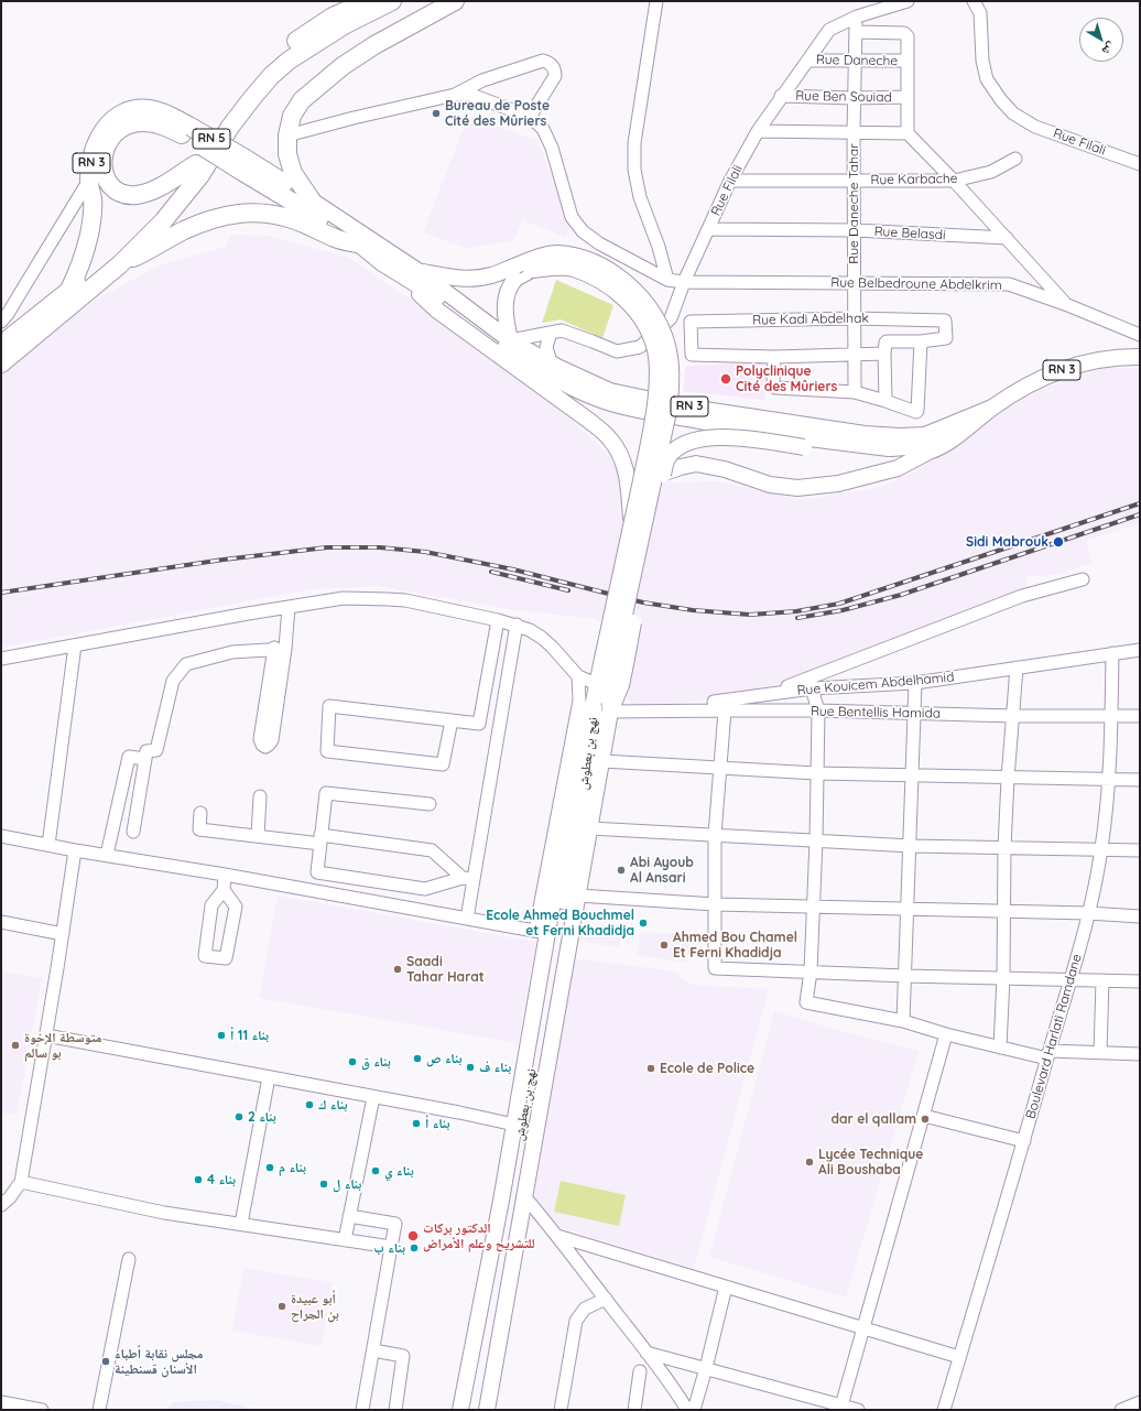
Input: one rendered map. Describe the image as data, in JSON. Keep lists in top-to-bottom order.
{
  "streets": {
    "highway": ["RN 5", "RN 3"],
    "main road": ["نهج بن بعطوش"],
    "street": [
      "Rue Daneche",
      "Rue Ben Souiad",
      "Rue Filali",
      "Rue Karbache",
      "Rue Daneche Tahar",
      "Rue Belasdi",
      "Rue Belbedroune Abdelkrim",
      "Rue Kadi Abdelhak",
      "Rue Kouicem Abdelhamid",
      "Rue Bentellis Hamida",
      "Boulevard Harlati Ramdane"
    ]
  },
  "crossings": [
    ["Rue Daneche", "Rue Filali"],
    ["Rue Daneche", "Rue Daneche Tahar"],
    ["Rue Ben Souiad", "Rue Filali"],
    ["Rue Ben Souiad", "Rue Daneche Tahar"],
    ["RN 5", "RN 3"],
    ["Rue Filali", "RN 3"],
    ["Rue Filali", "Rue Karbache"],
    ["Rue Filali", "Rue Daneche Tahar"],
    ["Rue Filali", "Rue Belasdi"],
    ["Rue Filali", "Rue Belbedroune Abdelkrim"],
    ["Rue Karbache", "Rue Daneche Tahar"],
    ["Rue Daneche Tahar", "Rue Belasdi"],
    ["Rue Daneche Tahar", "Rue Belbedroune Abdelkrim"],
    ["Rue Daneche Tahar", "Rue Kadi Abdelhak"],
    ["Rue Kouicem Abdelhamid", "Rue Bentellis Hamida"],
    ["Rue Kouicem Abdelhamid", "Boulevard Harlati Ramdane"],
    ["Rue Bentellis Hamida", "Boulevard Harlati Ramdane"]
  ],
  "places": [
    "Bureau de Poste Cité des Mûriers",
    "Polyclinique Cité des Mûriers",
    "Sidi Mabrouk",
    "Abi Ayoub Al Ansari",
    "Ecole Ahmed Bouchmel et Ferni Khadidja",
    "Ahmed Bou Chamel Et Ferni Khadidja",
    "Saadi Tahar Harat",
    "بناء 11 أ",
    "متوسطة الإخوة بو سالم",
    "بناء ص",
    "بناء ق",
    "بناء ف",
    "Ecole de Police",
    "بناء ك",
    "بناء 2",
    "dar el qallam",
    "بناء أ",
    "Lycée Technique Ali Boushaba",
    "بناء م",
    "بناء ي",
    "بناء 4",
    "بناء ل",
    "الدكتور بركات للتشريح وعلم الأمراض",
    "بناء ب",
    "أبو عبيدة بن الجراح",
    "مجلس نقابة أطباء الأسنان قسنطينة"
  ],
  "north": "bottom right"
}
